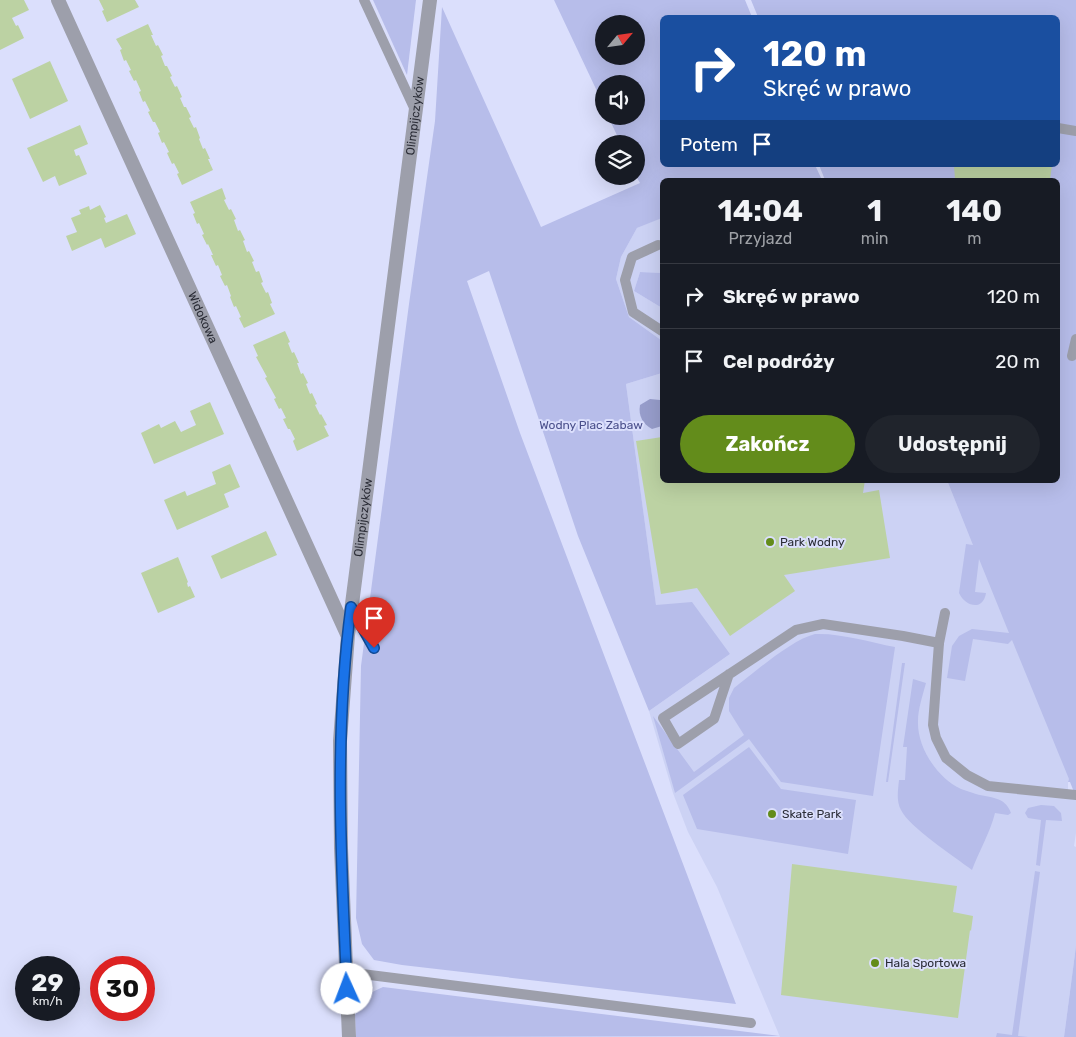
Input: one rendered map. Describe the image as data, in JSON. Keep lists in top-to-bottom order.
{
  "streets": {
    "street": ["Olimpijczyków", "Widokowa"]
  },
  "crossings": [
    ["Olimpijczyków", "Widokowa"]
  ],
  "parks": ["Wodny Plac Zabaw"],
  "places": ["Park Wodny", "Skate Park", "Hala Sportowa"],
  "north": "top right",
  "page": {
    "turn": ["120 m", "Skręć w prawo"],
    "then": "Potem",
    "eta": [
      "14:04",
      "Przyjazd",
      "1",
      "min",
      "140",
      "m"
    ],
    "list": [
      {
        "name": "Skręć w prawo",
        "value": "120 m"
      },
      {
        "name": "Cel podróży",
        "value": "20 m"
      }
    ],
    "buttons": ["Zakończ", "Udostępnij"],
    "speed": "29 km/h",
    "limit": "30"
  }
}
